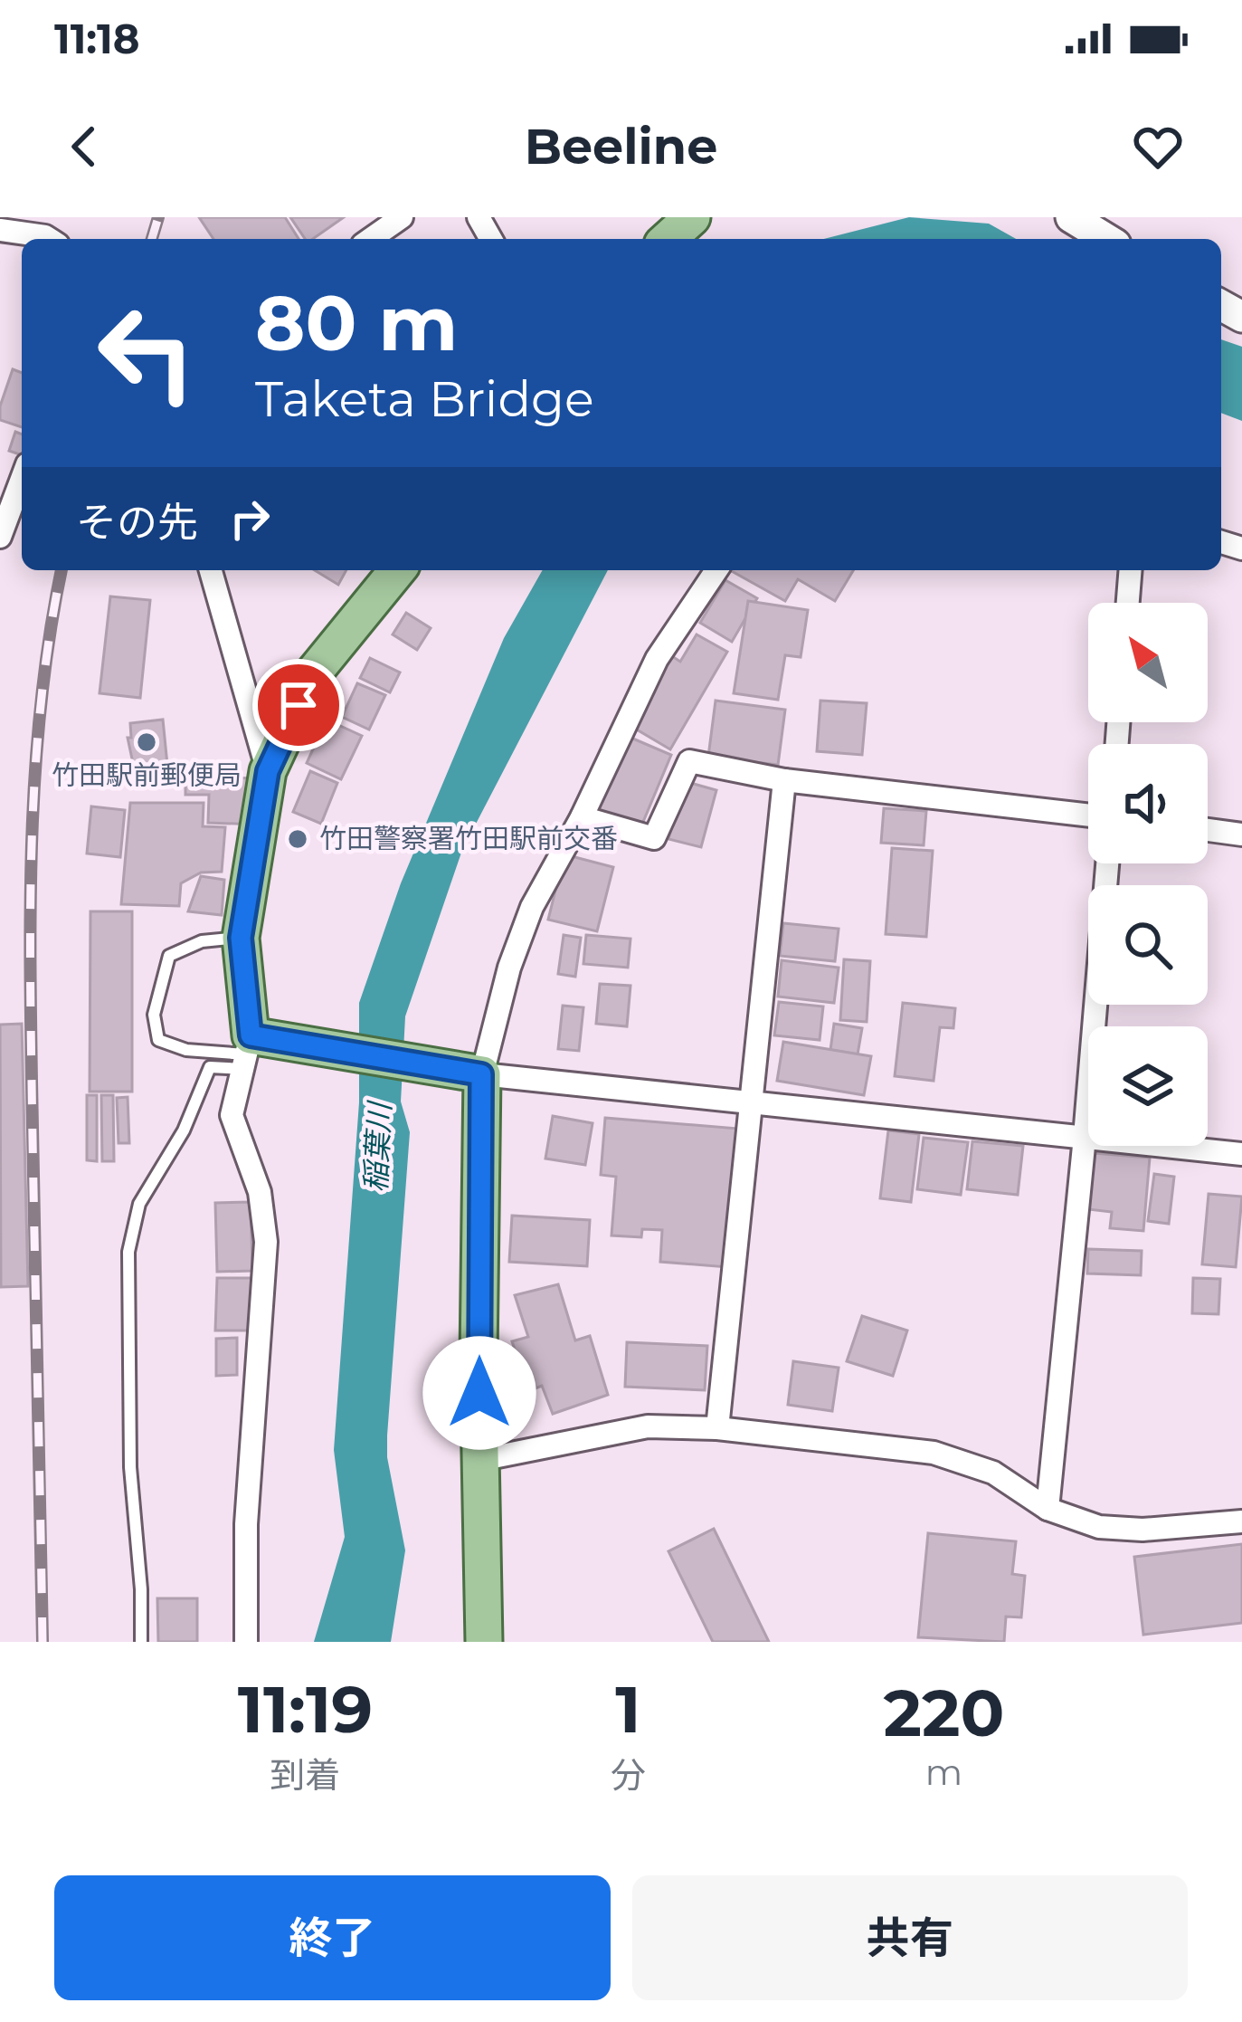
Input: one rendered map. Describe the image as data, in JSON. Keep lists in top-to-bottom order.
{
  "water": ["稲葉川"],
  "places": ["竹田駅前郵便局", "竹田警察署竹田駅前交番"],
  "north": "top left",
  "page": {
    "status": "11:18",
    "header": "Beeline",
    "turn": ["80 m", "Taketa Bridge"],
    "then": "その先",
    "eta": [
      "11:19",
      "到着",
      "1",
      "分",
      "220",
      "m"
    ],
    "buttons": ["終了", "共有"]
  }
}
